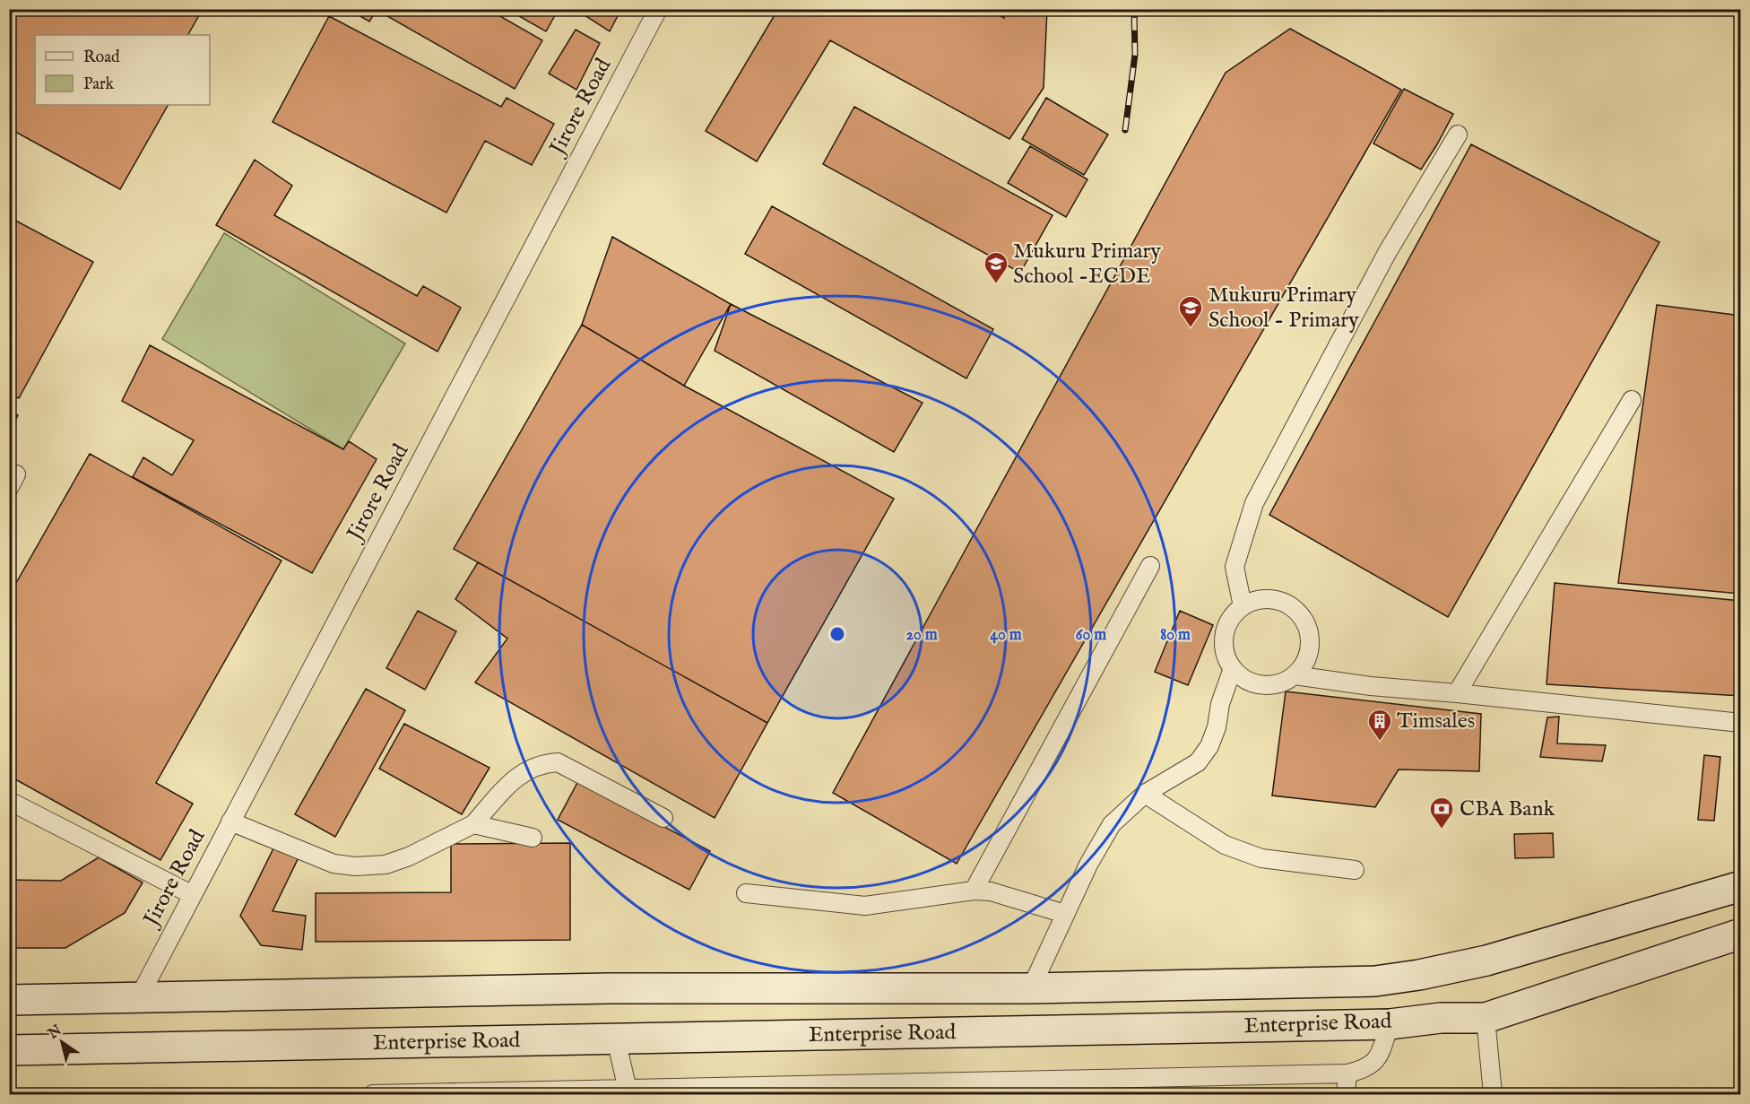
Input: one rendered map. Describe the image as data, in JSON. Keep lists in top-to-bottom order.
{
  "streets": {
    "main road": ["Enterprise Road"],
    "lane": ["Jirore Road"]
  },
  "crossings": [
    ["Jirore Road", "Enterprise Road"]
  ],
  "places": {
    "school or university": ["Mukuru Primary School -ECDE", "Mukuru Primary School - Primary"],
    "building": ["Timsales"],
    "bank": ["CBA Bank"]
  },
  "legend": ["Road", "Park"],
  "north": "top left",
  "rings": [
    "20 m",
    "40 m",
    "60 m",
    "80 m"
  ]
}
